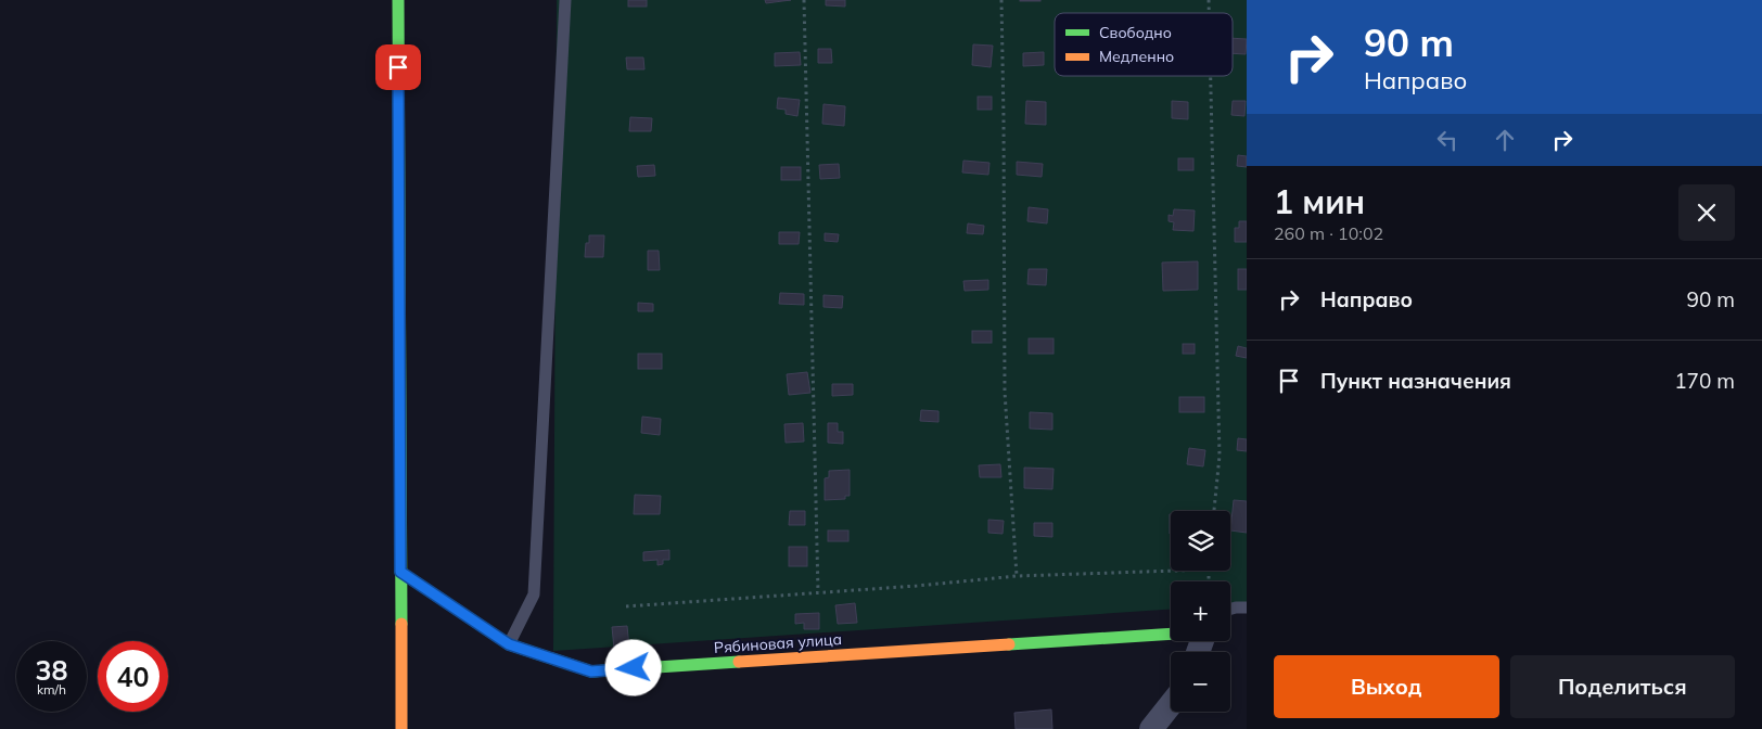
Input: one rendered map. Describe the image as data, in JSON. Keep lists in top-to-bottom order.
{
  "streets": {
    "street": ["Рябиновая улица"]
  },
  "legend": ["Свободно", "Медленно"],
  "page": {
    "turn": ["90 m", "Направо"],
    "heading": ["1 мин", "260 m · 10:02"],
    "list": [
      {
        "name": "Направо",
        "value": "90 m"
      },
      {
        "name": "Пункт назначения",
        "value": "170 m"
      }
    ],
    "map_buttons": ["+", "−"],
    "speed": "38 km/h",
    "limit": "40",
    "buttons": ["Выход", "Поделиться"]
  }
}
